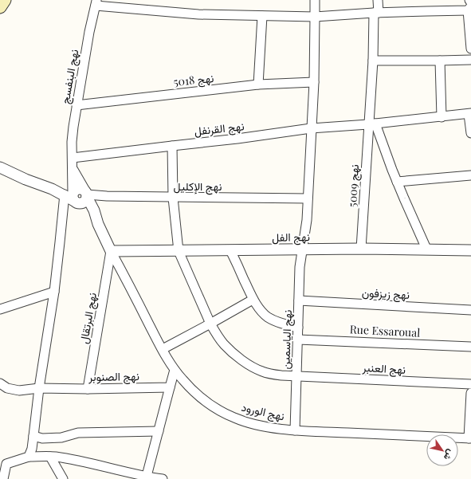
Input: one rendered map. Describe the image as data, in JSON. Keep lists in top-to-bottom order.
{
  "streets": {
    "street": [
      "نهج البنفسج",
      "نهج 5018",
      "نهج القرنفل",
      "نهج الإكليل",
      "نهج 5009",
      "نهج الفل",
      "نهج زيزفون",
      "نهج البرتقال",
      "Rue Essaroual",
      "نهج الياسمين",
      "نهج العنبر",
      "نهج الصنوبر",
      "نهج الورود"
    ]
  },
  "crossings": [
    ["نهج البنفسج", "نهج 5018"],
    ["نهج البنفسج", "نهج القرنفل"],
    ["نهج البنفسج", "نهج الإكليل"],
    ["نهج البنفسج", "نهج الصنوبر"],
    ["نهج البنفسج", "نهج الورود"],
    ["نهج 5018", "نهج الياسمين"],
    ["نهج القرنفل", "نهج 5009"],
    ["نهج القرنفل", "نهج الياسمين"],
    ["نهج القرنفل", "نهج العنبر"],
    ["نهج الإكليل", "نهج الياسمين"],
    ["نهج الإكليل", "نهج العنبر"],
    ["نهج الإكليل", "نهج الورود"],
    ["نهج 5009", "نهج الفل"],
    ["نهج الفل", "نهج البرتقال"],
    ["نهج الفل", "نهج الياسمين"],
    ["نهج الفل", "نهج العنبر"],
    ["نهج الفل", "نهج الورود"],
    ["نهج زيزفون", "نهج الياسمين"],
    ["نهج البرتقال", "نهج الصنوبر"],
    ["نهج البرتقال", "نهج الورود"],
    ["Rue Essaroual", "نهج الياسمين"],
    ["نهج الياسمين", "نهج العنبر"],
    ["نهج الياسمين", "نهج الورود"]
  ],
  "north": "bottom right"
}
